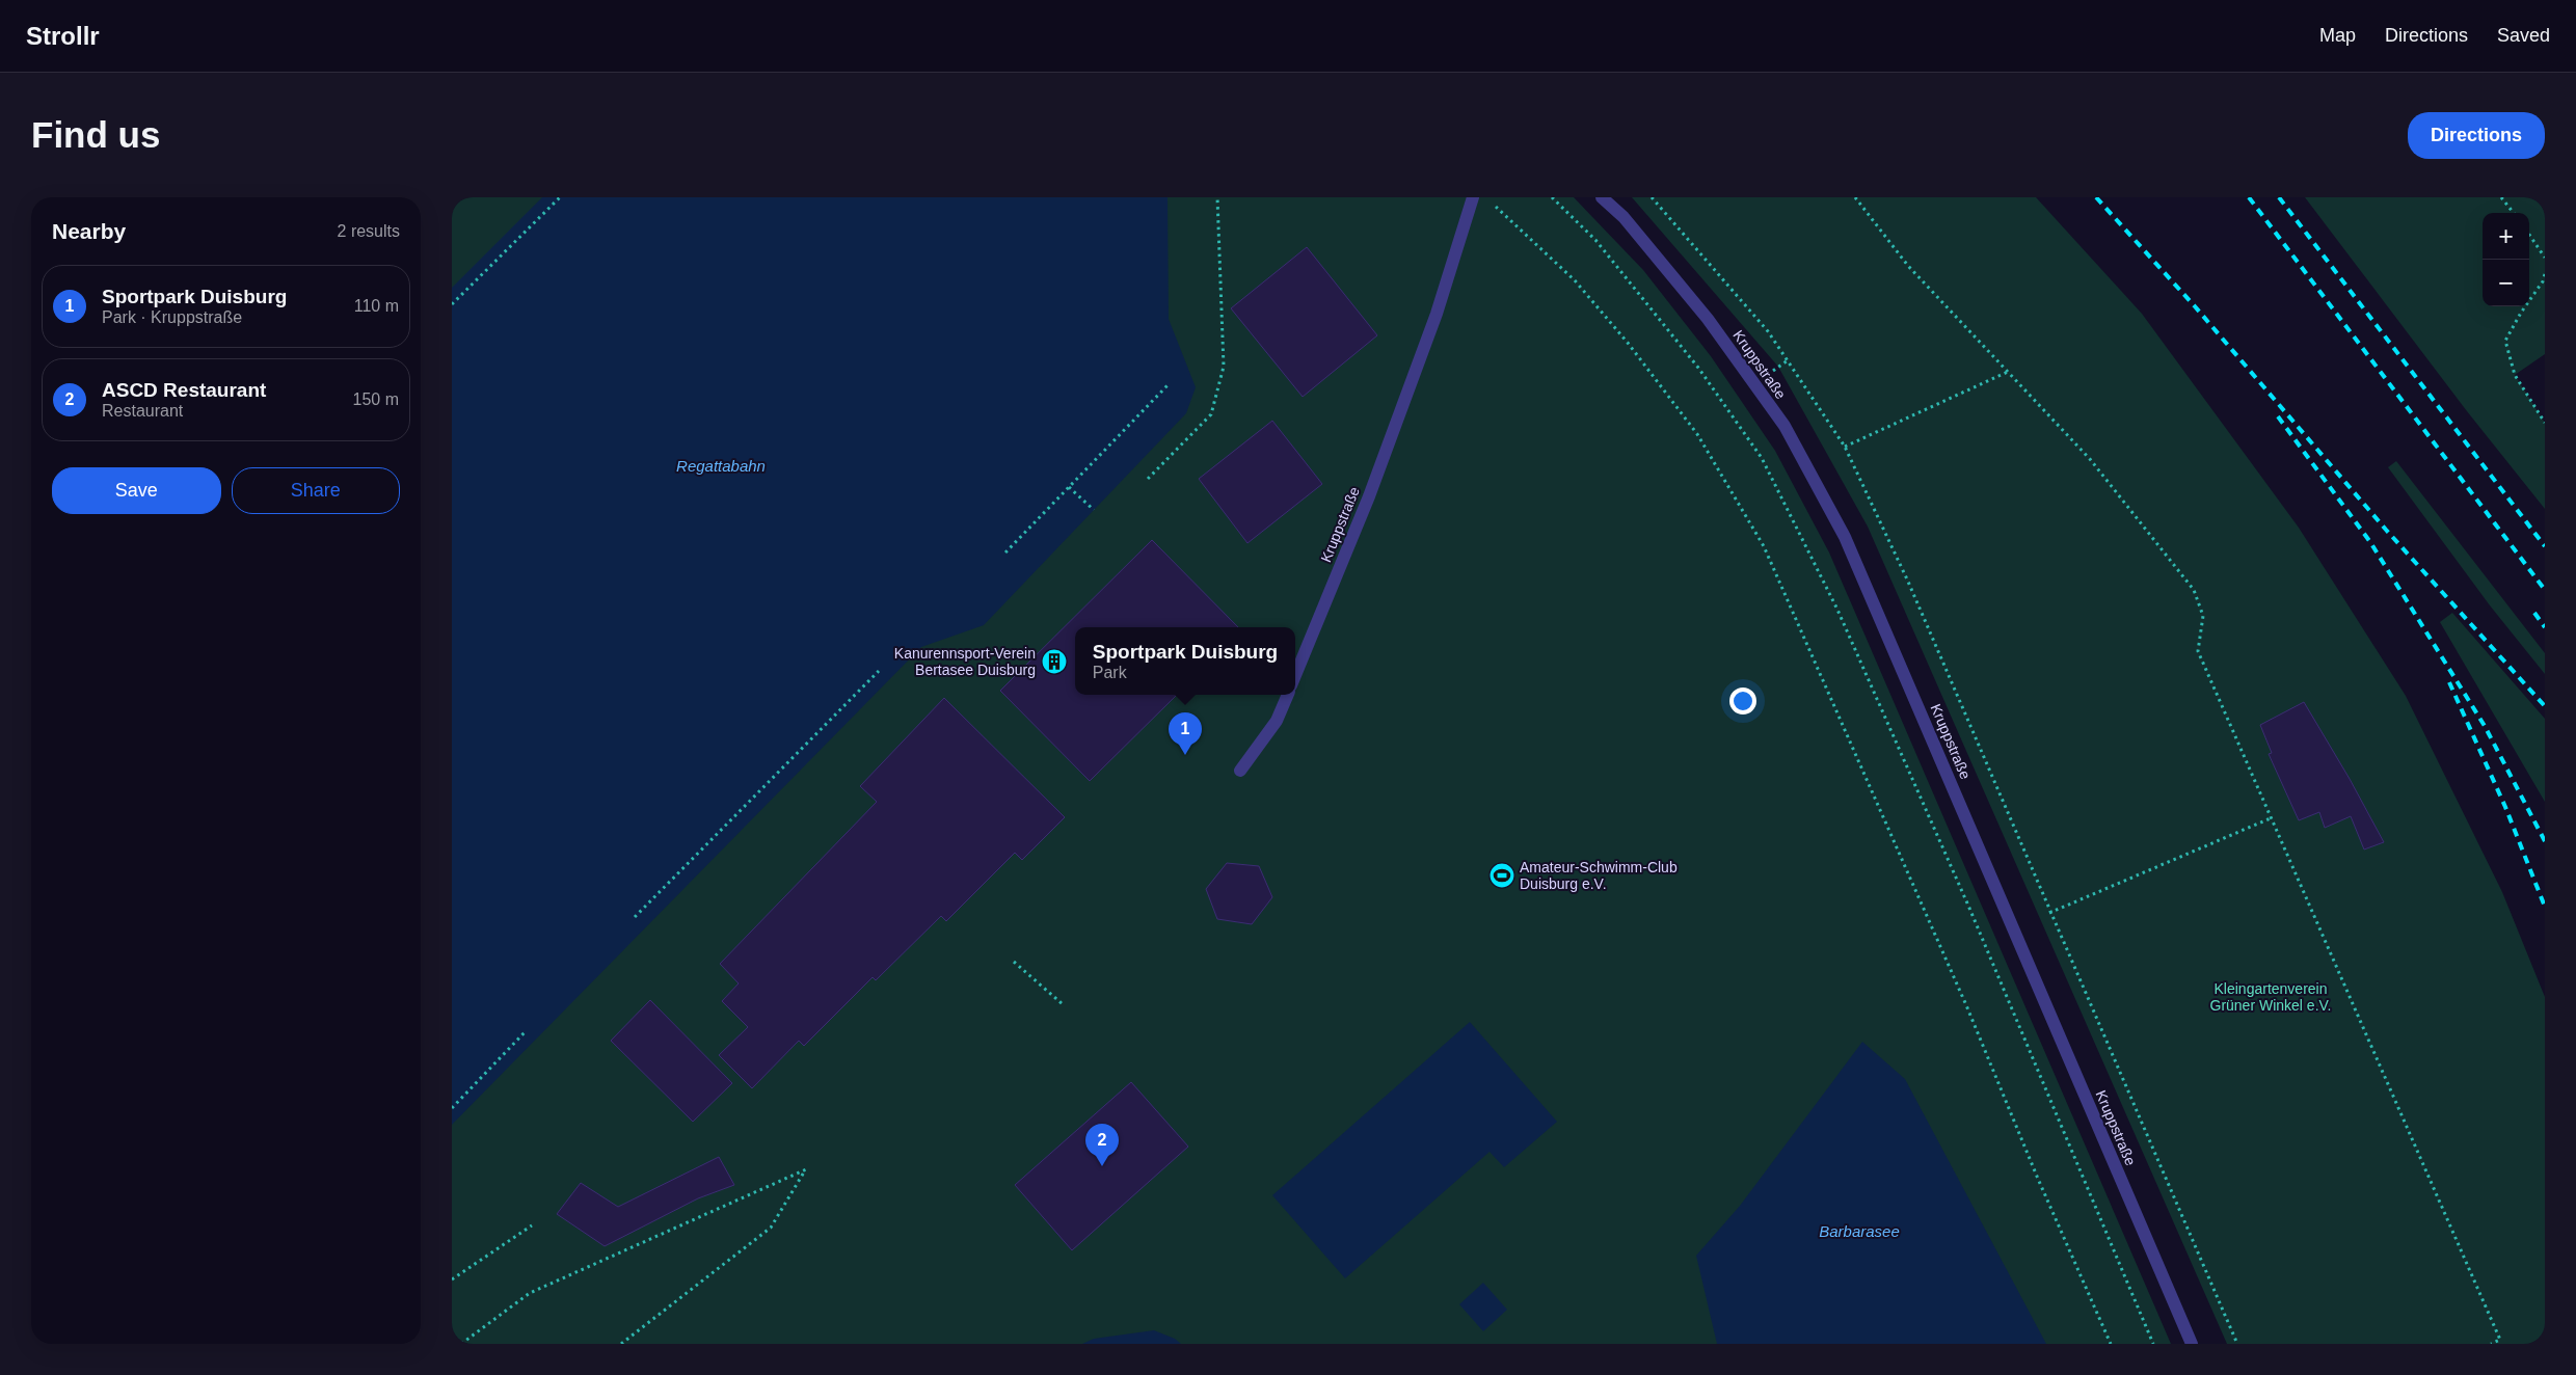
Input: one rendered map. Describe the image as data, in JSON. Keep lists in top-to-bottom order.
{
  "streets": {
    "street": ["Kruppstraße"]
  },
  "water": ["Regattabahn", "Barbarasee"],
  "parks": ["Kleingartenverein Grüner Winkel e.V."],
  "places": {
    "building": ["Kanurennsport-Verein Bertasee Duisburg"],
    "sports": ["Amateur-Schwimm-Club Duisburg e.V."]
  },
  "page": {
    "header": "Strollr",
    "nav": ["Map", "Directions", "Saved"],
    "buttons": [
      "Directions",
      ["Save", "Share"]
    ],
    "title": "Find us",
    "heading": ["Nearby", "2 results"],
    "map_buttons": ["+", "−"],
    "list": [
      {
        "mark": "1",
        "name": "Sportpark Duisburg",
        "note": "Park · Kruppstraße",
        "value": "110 m"
      },
      {
        "mark": "2",
        "name": "ASCD Restaurant",
        "note": "Restaurant",
        "value": "150 m"
      }
    ],
    "popup": ["Sportpark Duisburg", "Park"],
    "pins": ["1", "2"]
  }
}
